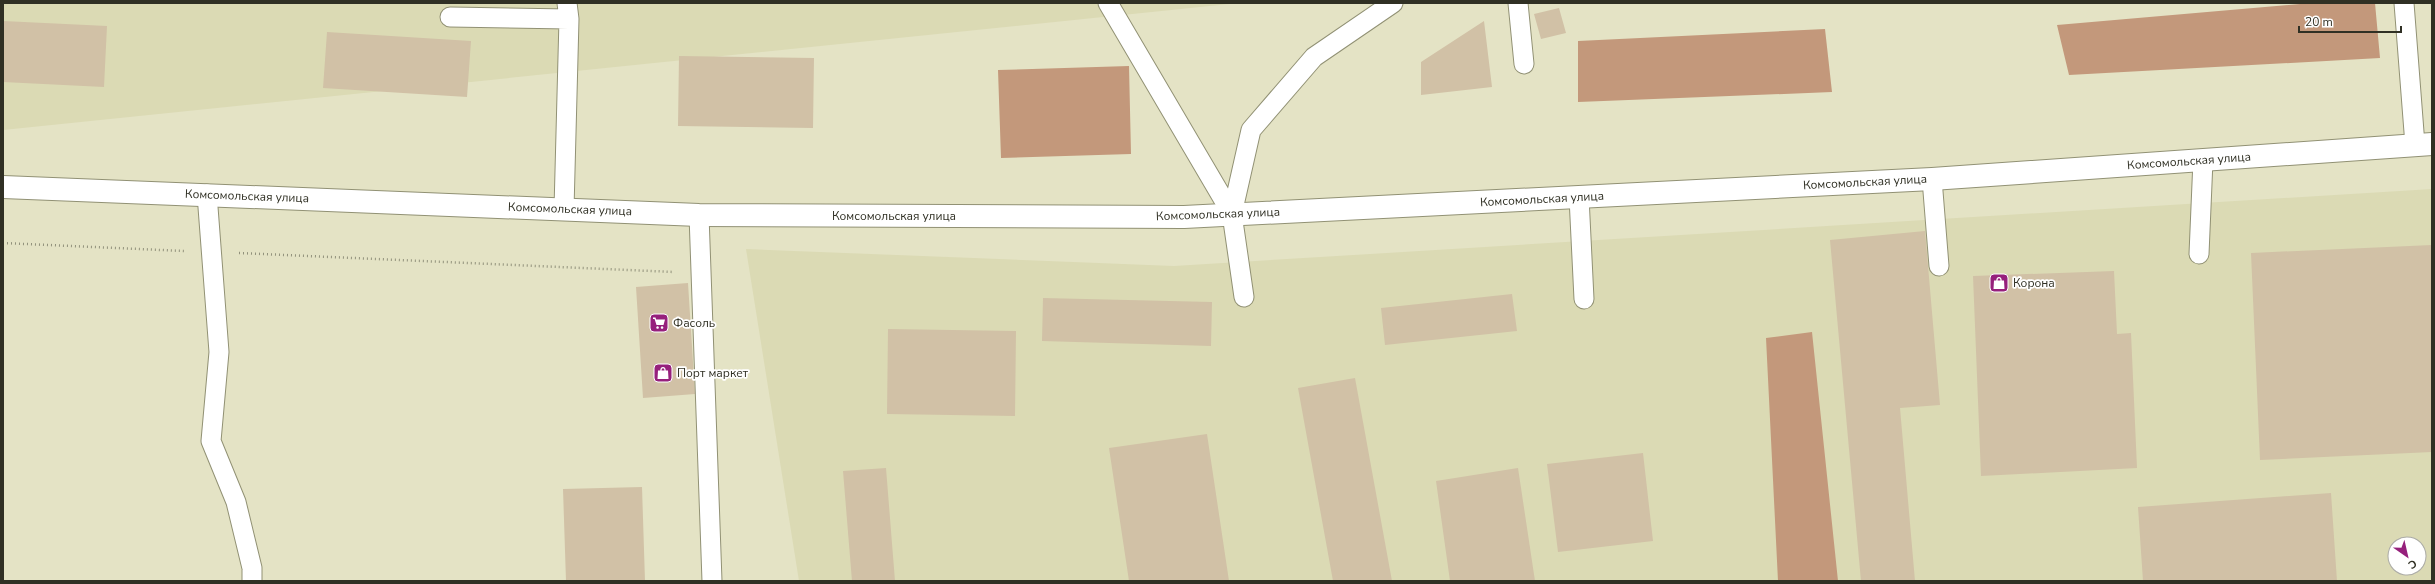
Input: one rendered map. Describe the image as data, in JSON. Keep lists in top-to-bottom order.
{
  "streets": {
    "street": ["Комсомольская улица"]
  },
  "places": {
    "shop": ["Корона", "Порт маркет"],
    "supermarket": ["Фасоль"]
  },
  "scale_bar": "20 m",
  "north": "bottom right"
}
